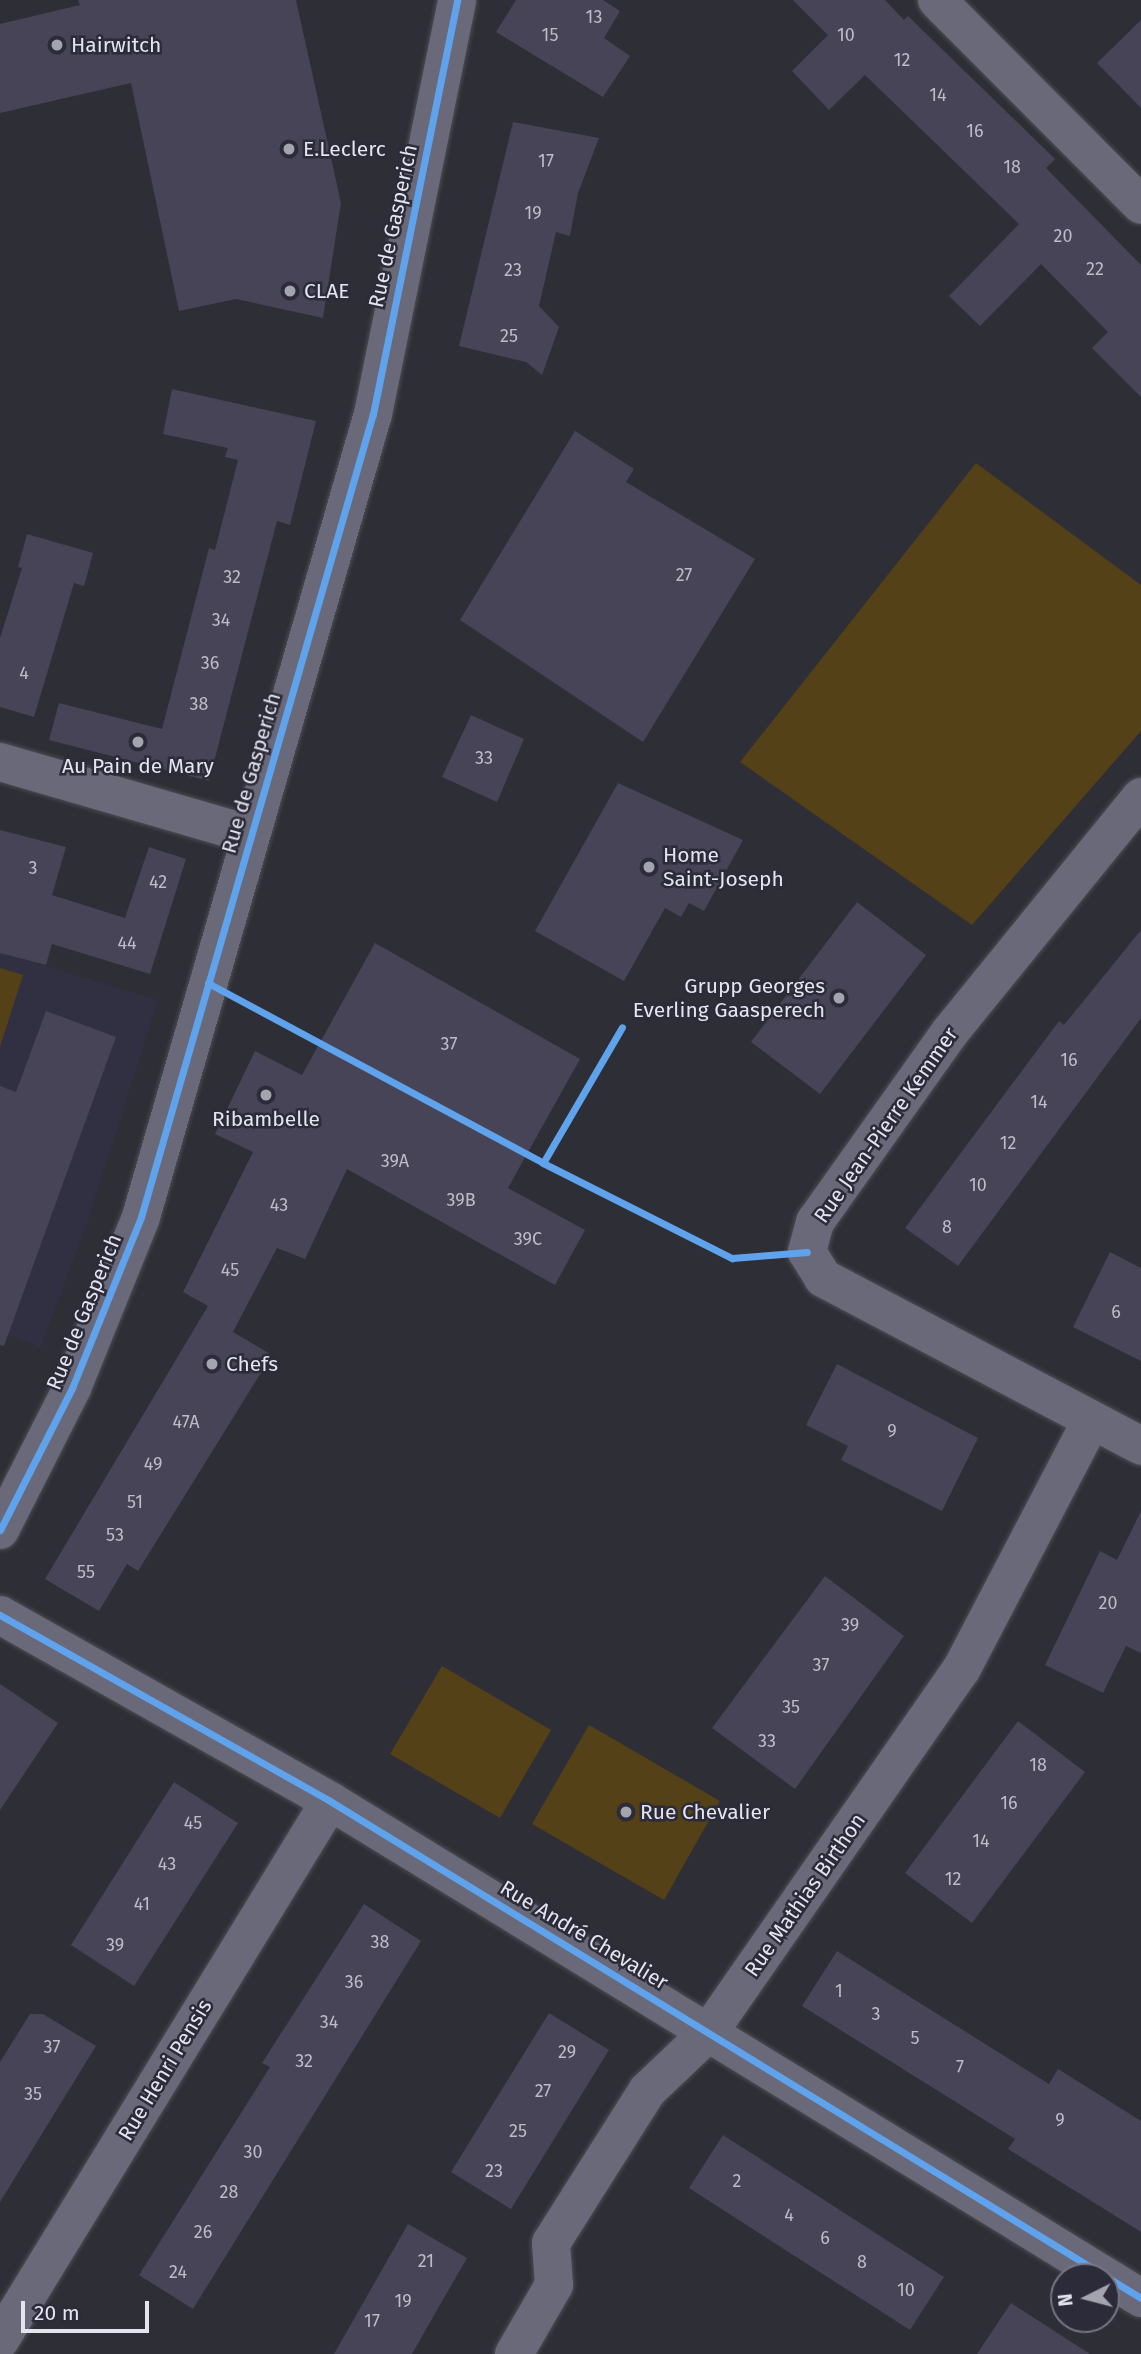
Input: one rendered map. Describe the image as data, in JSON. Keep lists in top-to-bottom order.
{
  "streets": {
    "street": [
      "Rue de Gasperich",
      "Rue Jean-Pierre Kemmer",
      "Rue Mathias Birthon",
      "Rue André Chevalier",
      "Rue Henri Pensis"
    ]
  },
  "crossings": [
    ["Rue Jean-Pierre Kemmer", "Rue Mathias Birthon"],
    ["Rue Mathias Birthon", "Rue André Chevalier"],
    ["Rue André Chevalier", "Rue Henri Pensis"]
  ],
  "places": [
    "Hairwitch",
    "E.Leclerc",
    "CLAE",
    "Au Pain de Mary",
    "Home Saint-Joseph",
    "Grupp Georges Everling Gaasperech",
    "Ribambelle",
    "Chefs",
    "Rue Chevalier"
  ],
  "house_numbers": [
    "13",
    "15",
    "10",
    "12",
    "14",
    "16",
    "17",
    "18",
    "19",
    "20",
    "22",
    "23",
    "25",
    "27",
    "32",
    "34",
    "36",
    "4",
    "38",
    "33",
    "3",
    "42",
    "44",
    "37",
    "16",
    "14",
    "12",
    "39A",
    "10",
    "39B",
    "43",
    "8",
    "39C",
    "45",
    "6",
    "47A",
    "9",
    "49",
    "51",
    "53",
    "55",
    "20",
    "39",
    "37",
    "35",
    "33",
    "18",
    "16",
    "45",
    "14",
    "43",
    "12",
    "41",
    "38",
    "39",
    "36",
    "1",
    "3",
    "34",
    "5",
    "37",
    "29",
    "32",
    "7",
    "27",
    "35",
    "9",
    "25",
    "30",
    "23",
    "2",
    "28",
    "4",
    "26",
    "6",
    "21",
    "8",
    "24",
    "10",
    "19",
    "17"
  ],
  "scale_bar": "20 m",
  "north": "left"
}
